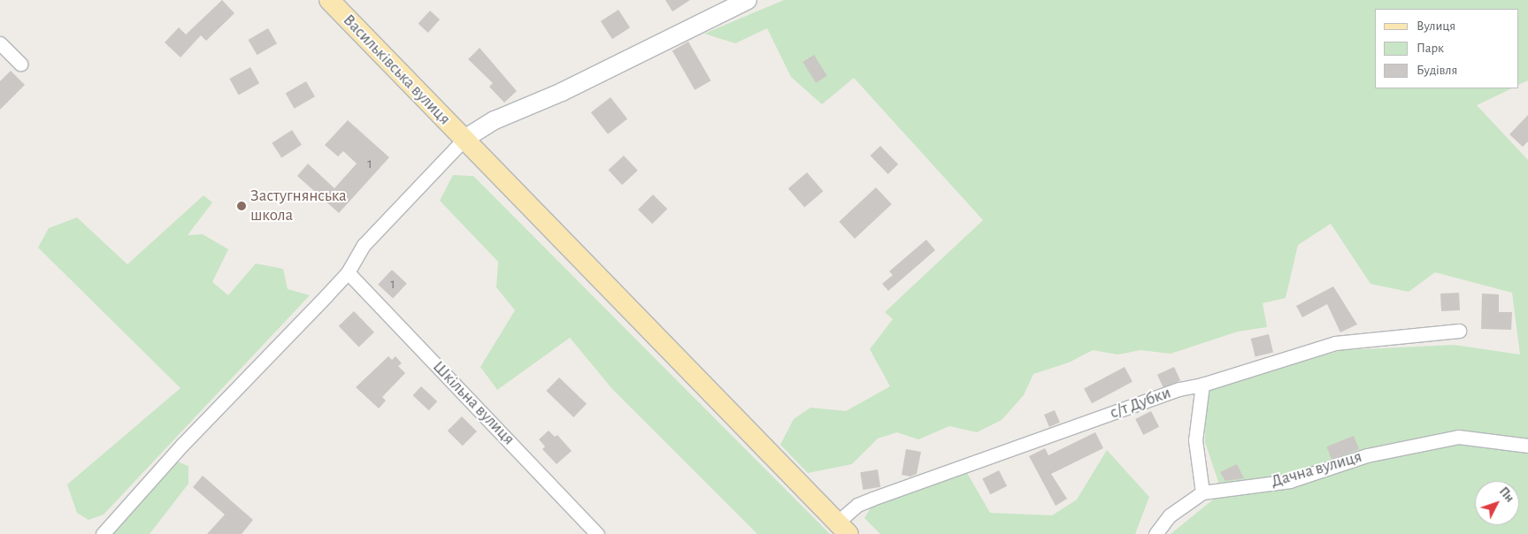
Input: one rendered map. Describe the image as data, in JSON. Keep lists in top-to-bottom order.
{
  "streets": {
    "main road": ["Васильківська вулиця"],
    "street": ["Шкільна вулиця", "с/т Дубки", "Дачна вулиця"]
  },
  "crossings": [
    ["Васильківська вулиця", "с/т Дубки"]
  ],
  "places": ["Застугнянська школа"],
  "house_numbers": ["1", "1"],
  "legend": ["Вулиця", "Парк", "Будівля"],
  "north": "top right"
}
